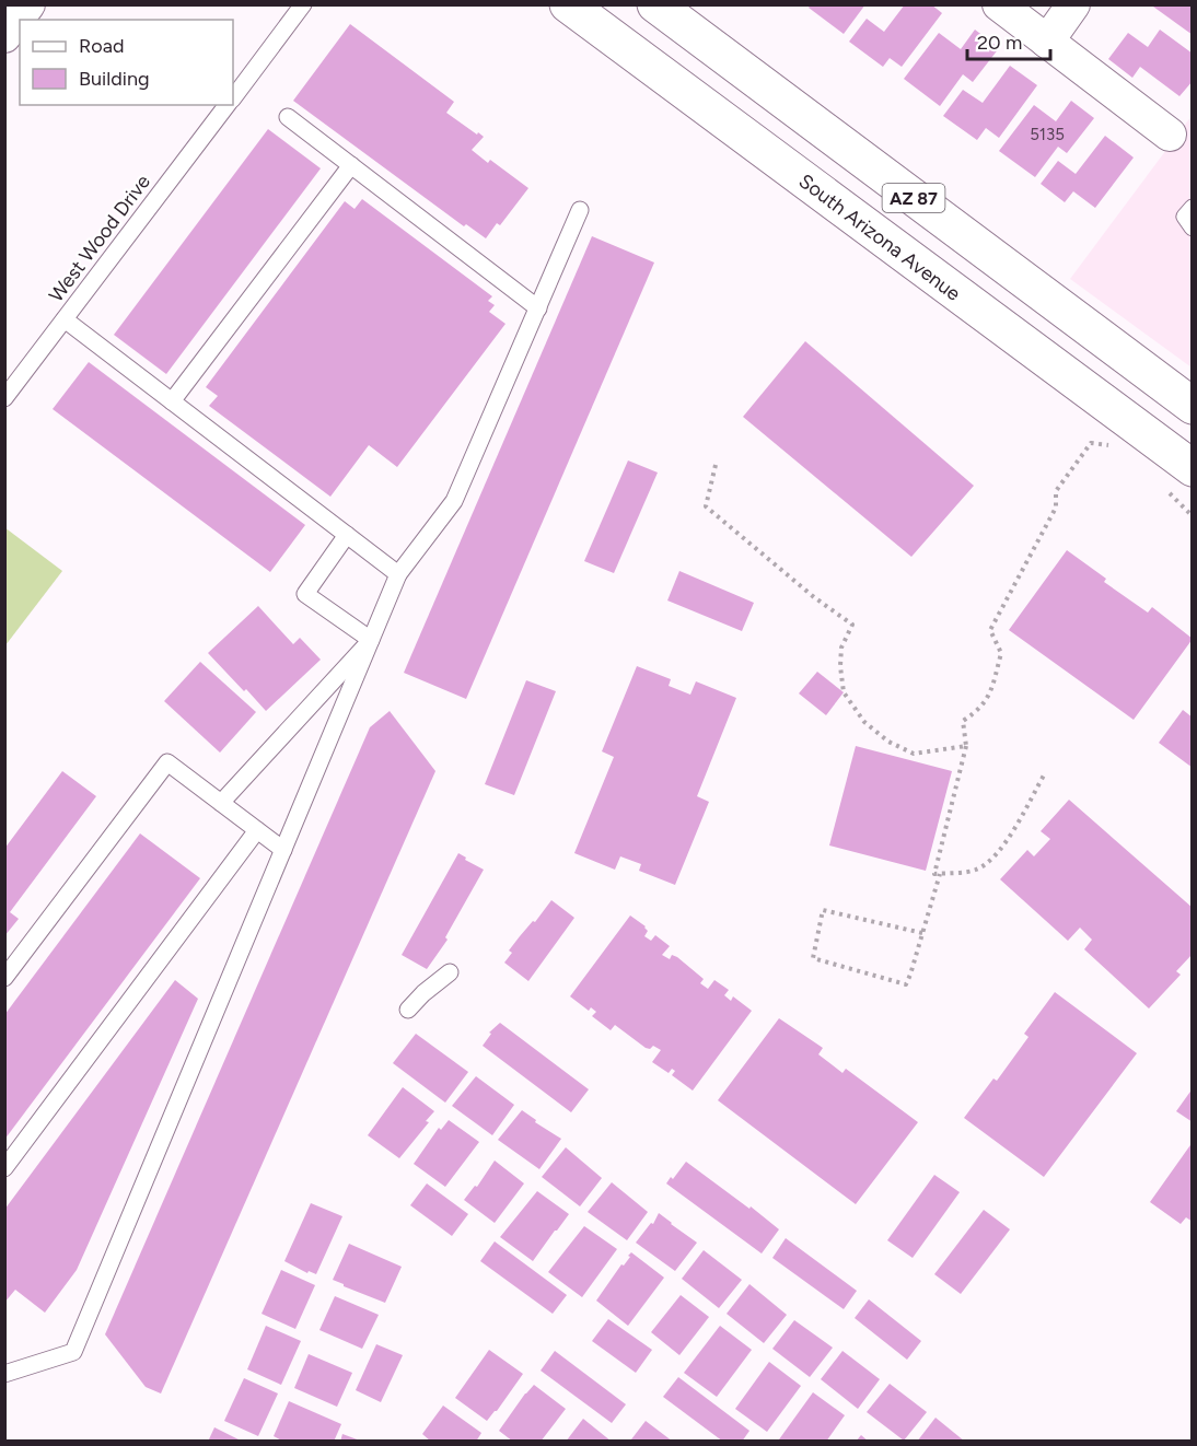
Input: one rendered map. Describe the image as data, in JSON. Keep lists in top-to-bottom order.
{
  "streets": {
    "main road": ["AZ 87", "South Arizona Avenue"],
    "lane": ["West Wood Drive"]
  },
  "house_numbers": ["5135"],
  "legend": ["Road", "Building"],
  "scale_bar": "20 m"
}
